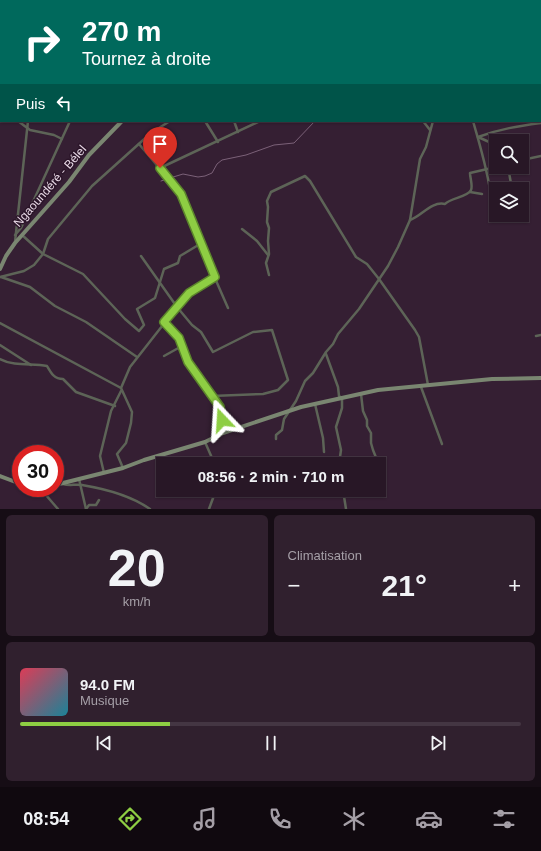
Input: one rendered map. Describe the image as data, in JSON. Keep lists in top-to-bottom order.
{
  "streets": {
    "street": ["Ngaoundéré - Bélel"]
  },
  "page": {
    "turn": ["270 m", "Tournez à droite"],
    "then": "Puis",
    "limit": "30",
    "trip": "08:56 · 2 min · 710 m",
    "tile": [
      ["20", "km/h"],
      "Climatisation"
    ],
    "heat": ["−", "21°", "+"],
    "song": ["94.0 FM", "Musique"],
    "tabs": "08:54"
  }
}
